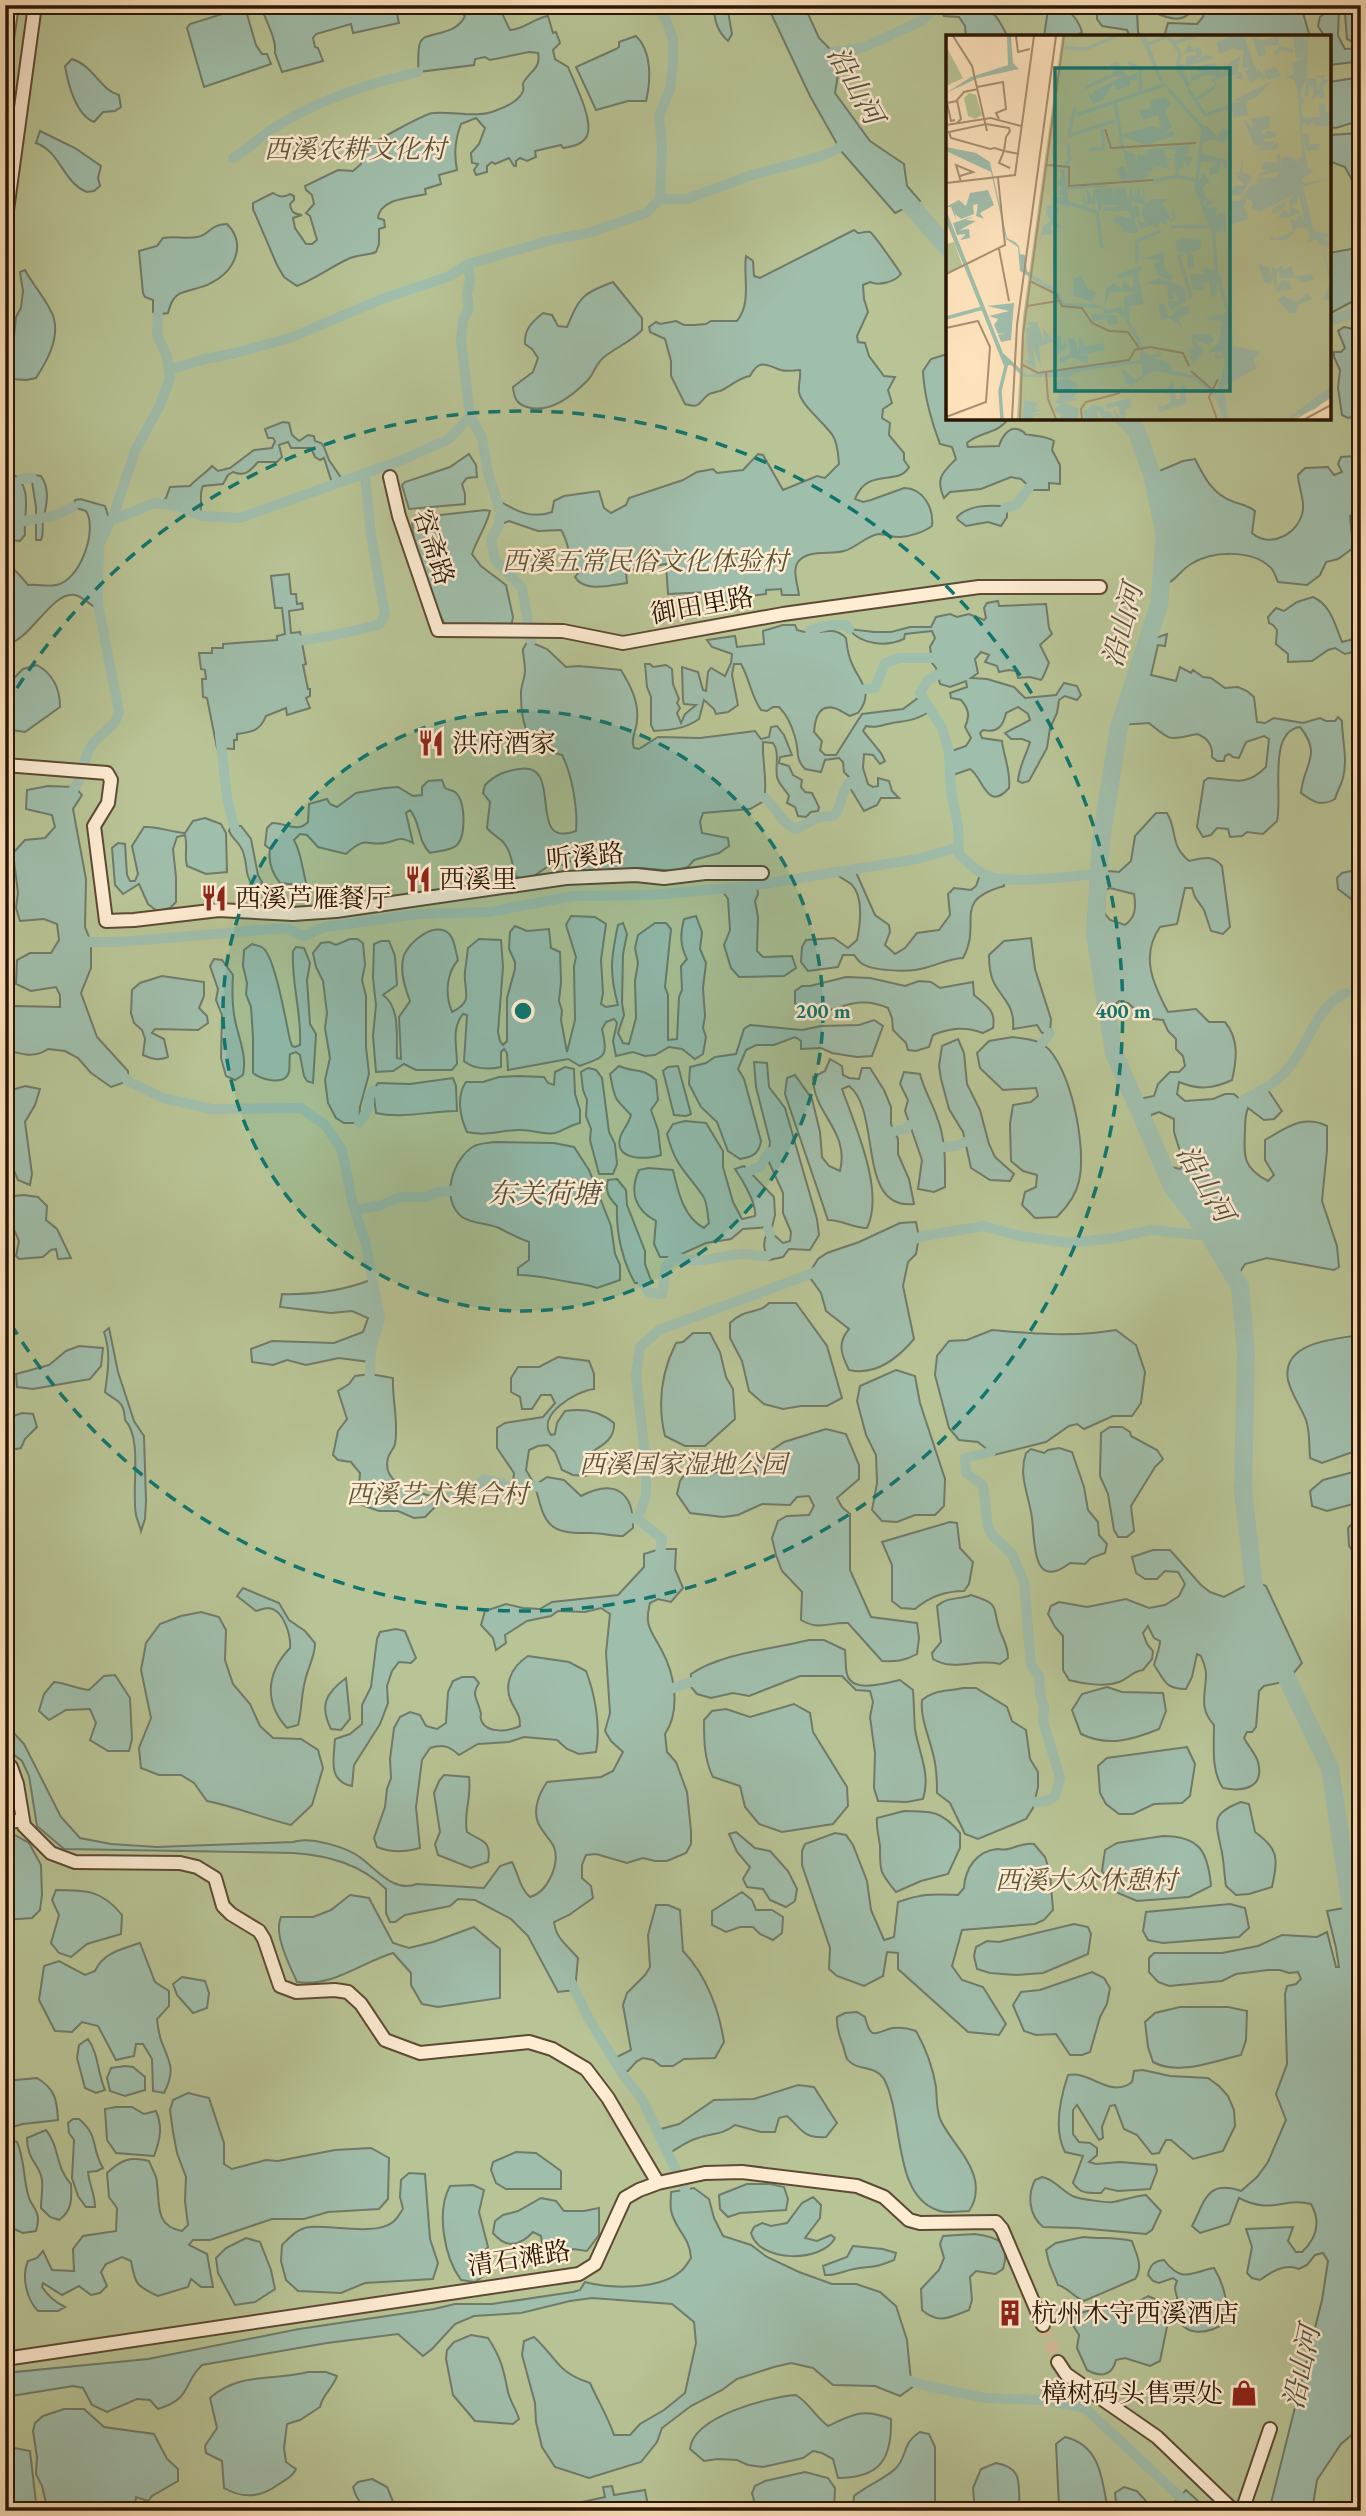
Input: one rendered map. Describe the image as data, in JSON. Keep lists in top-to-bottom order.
{
  "streets": {
    "street": [
      "容斋路",
      "御田里路",
      "听溪路",
      "清石滩路"
    ]
  },
  "crossings": [
    ["容斋路", "御田里路"]
  ],
  "water": ["沿山河", "东关荷塘"],
  "parks": [
    "西溪农耕文化村",
    "西溪五常民俗文化体验村",
    "西溪国家湿地公园",
    "西溪艺术集合村",
    "西溪大众休憩村"
  ],
  "places": {
    "restaurant": ["洪府酒家", "西溪里", "西溪芦雁餐厅"],
    "building": ["杭州木守西溪酒店"],
    "shop": ["樟树码头售票处"]
  },
  "rings": ["200 m", "400 m"]
}
